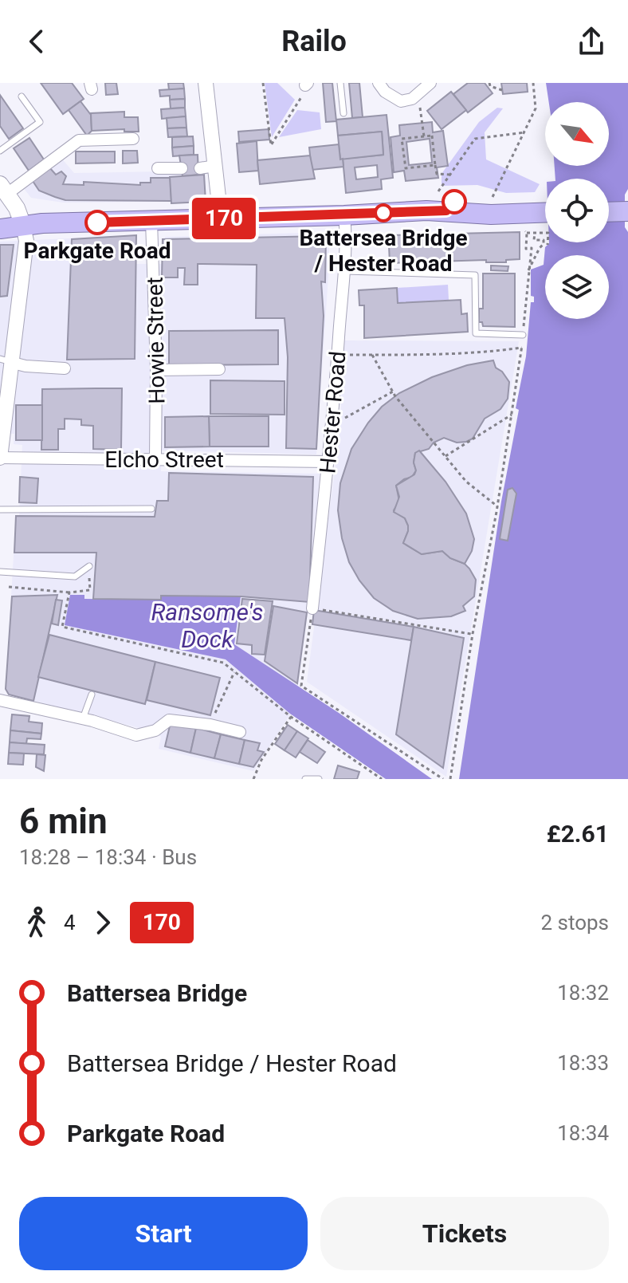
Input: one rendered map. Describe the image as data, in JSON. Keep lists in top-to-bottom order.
{
  "streets": {
    "street": ["Howie Street", "Hester Road", "Elcho Street"]
  },
  "crossings": [
    ["Howie Street", "Elcho Street"],
    ["Hester Road", "Elcho Street"]
  ],
  "water": ["Ransome's Dock"],
  "places": ["Battersea Bridge / Hester Road", "Parkgate Road"],
  "lines": ["bus line 170"],
  "north": "bottom right",
  "page": {
    "header": "Railo",
    "on_map": "170",
    "heading": ["6 min", "18:28 – 18:34 · Bus", "£2.61"],
    "legs": ["4", "170", "2 stops"],
    "list": [
      {
        "name": "Battersea Bridge",
        "value": "18:32"
      },
      {
        "name": "Battersea Bridge / Hester Road",
        "value": "18:33"
      },
      {
        "name": "Parkgate Road",
        "value": "18:34"
      }
    ],
    "buttons": ["Start", "Tickets"]
  }
}
